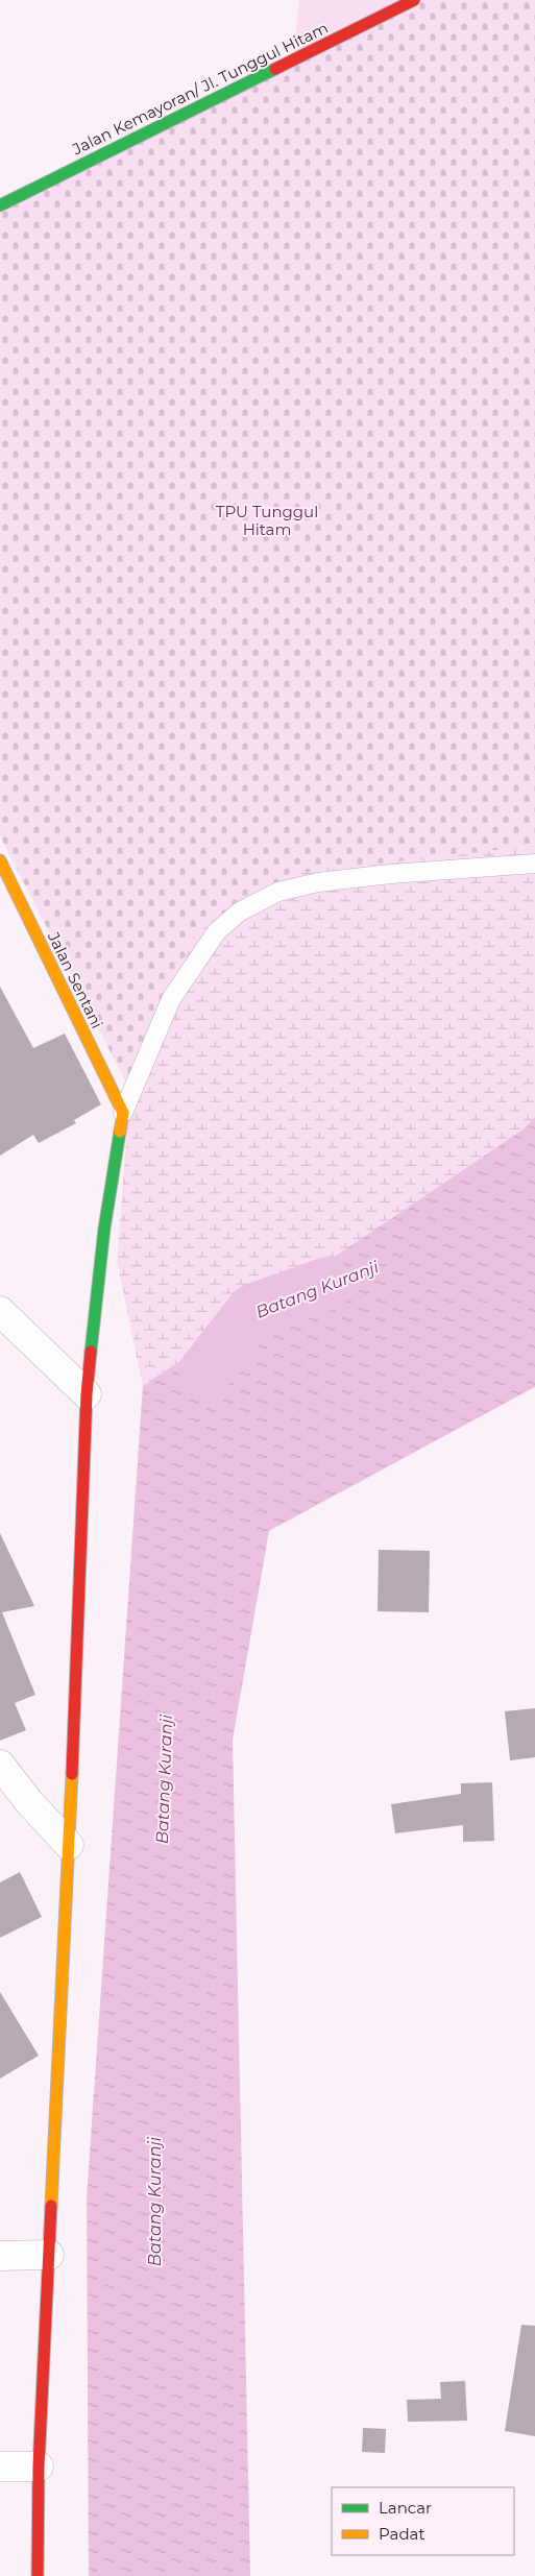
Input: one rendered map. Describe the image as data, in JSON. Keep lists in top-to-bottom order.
{
  "streets": {
    "street": ["Jalan Kemayoran/ Jl. Tunggul Hitam", "Jalan Sentani"]
  },
  "water": ["Batang Kuranji"],
  "parks": ["TPU Tunggul Hitam"],
  "legend": ["Lancar", "Padat"]
}
